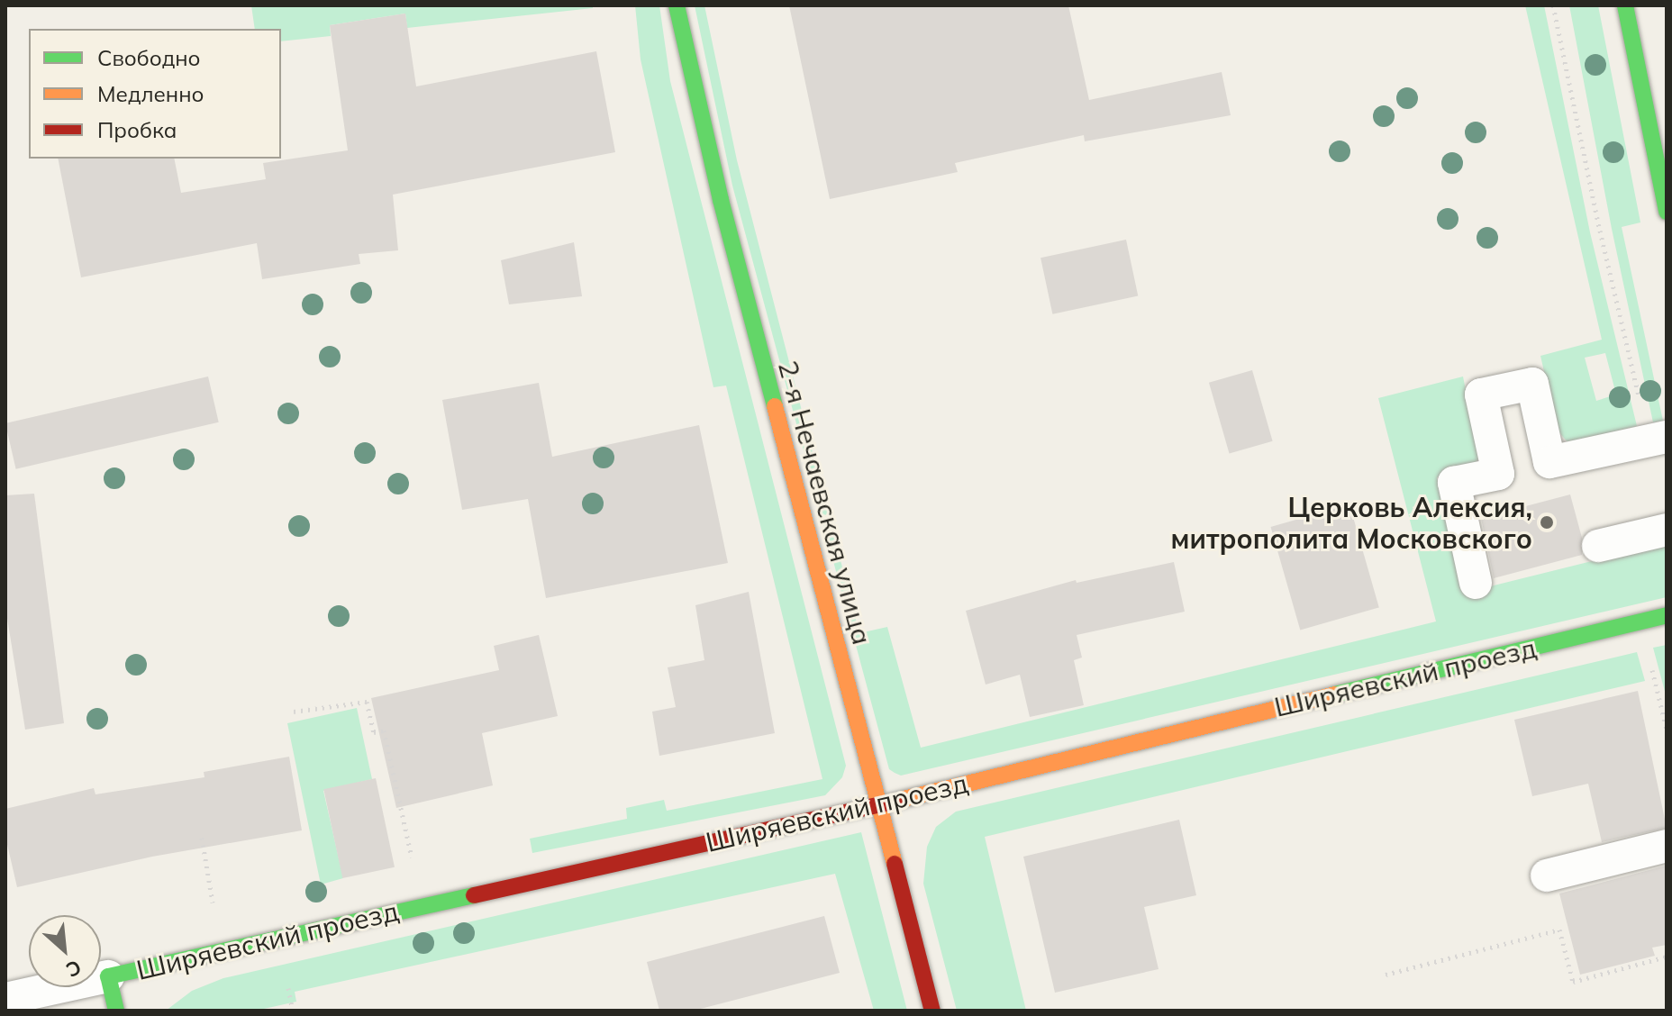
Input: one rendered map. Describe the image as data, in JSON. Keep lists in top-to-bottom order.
{
  "streets": {
    "street": ["2-я Нечаевская улица", "Ширяевский проезд"]
  },
  "crossings": [
    ["2-я Нечаевская улица", "Ширяевский проезд"]
  ],
  "places": ["Церковь Алексия, митрополита Московского"],
  "legend": ["Свободно", "Медленно", "Пробка"],
  "north": "bottom right"
}
